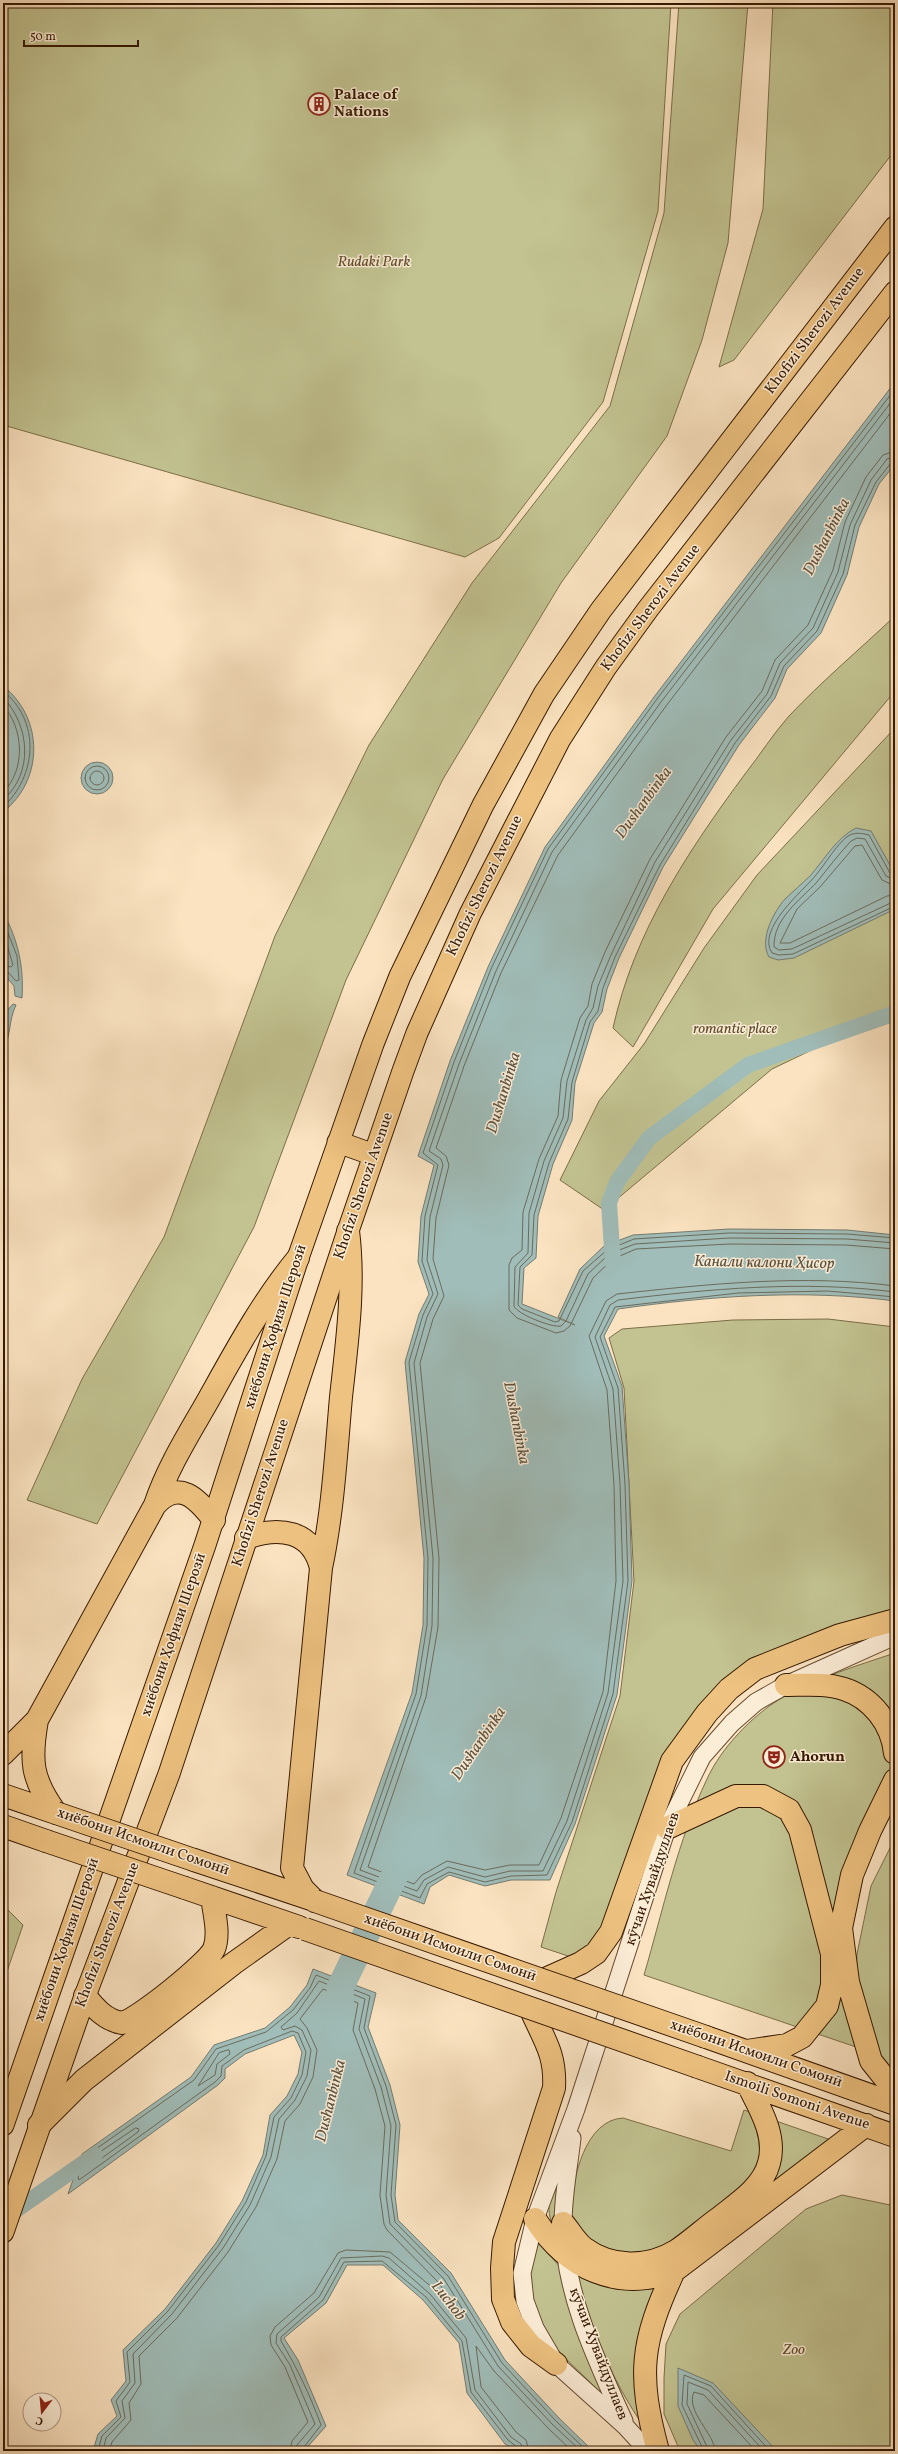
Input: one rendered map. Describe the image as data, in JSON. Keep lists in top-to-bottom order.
{
  "streets": {
    "highway": ["хиёбони Исмоили Сомонӣ", "Ismoili Somoni Avenue"],
    "main road": ["Khofizi Sherozi Avenue", "хиёбони Ҳофизи Шерозӣ"],
    "street": ["кӯчаи Хувайдуллаев"]
  },
  "crossings": [
    ["Khofizi Sherozi Avenue", "хиёбони Ҳофизи Шерозӣ"],
    ["хиёбони Исмоили Сомонӣ", "Ismoili Somoni Avenue"]
  ],
  "water": ["Dushanbinka", "Канали калони Ҳисор", "Luchob"],
  "parks": ["Rudaki Park", "romantic place", "Zoo"],
  "places": {
    "building": ["Palace of Nations"],
    "theatre": ["Ahorun"]
  },
  "scale_bar": "50 m",
  "north": "bottom"
}
